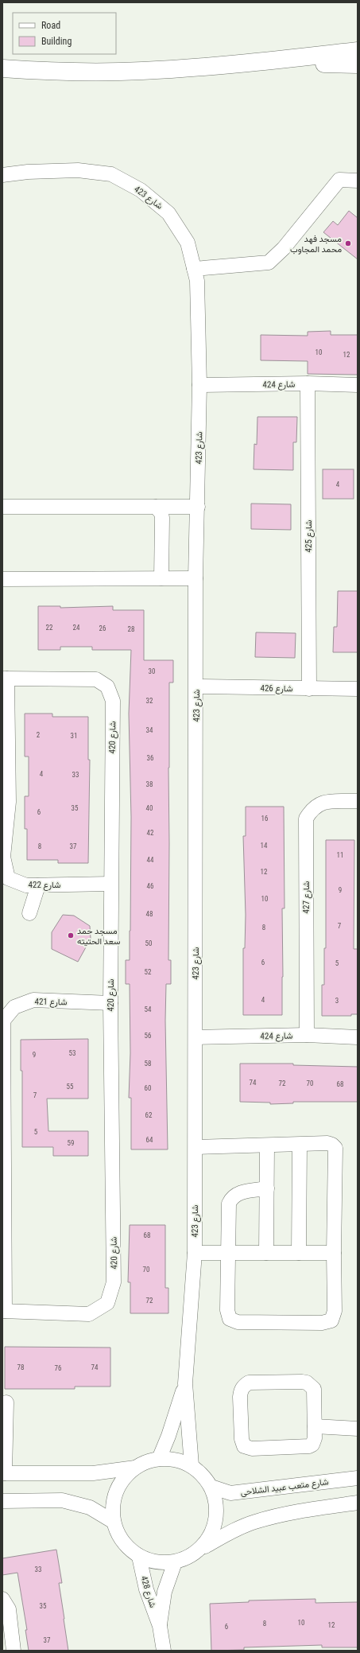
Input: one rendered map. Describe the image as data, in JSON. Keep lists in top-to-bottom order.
{
  "streets": {
    "street": [
      "شارع 423",
      "شارع 424",
      "شارع 425",
      "شارع 426",
      "شارع 420",
      "شارع 422",
      "شارع 427",
      "شارع 421",
      "شارع متعب عبيد الشلاحى",
      "شارع 428"
    ]
  },
  "crossings": [
    ["شارع 423", "شارع 424"],
    ["شارع 423", "شارع 426"],
    ["شارع 423", "شارع متعب عبيد الشلاحى"],
    ["شارع 423", "شارع 428"],
    ["شارع 424", "شارع 425"],
    ["شارع 424", "شارع 427"],
    ["شارع 425", "شارع 426"],
    ["شارع 420", "شارع 422"],
    ["شارع 420", "شارع 421"],
    ["شارع متعب عبيد الشلاحى", "شارع 428"]
  ],
  "places": ["مسجد فهد محمد المجاوب", "مسجد حمد سعد الحتيته"],
  "house_numbers": [
    "10",
    "12",
    "4",
    "22",
    "24",
    "26",
    "28",
    "30",
    "32",
    "34",
    "2",
    "31",
    "36",
    "4",
    "33",
    "38",
    "35",
    "40",
    "6",
    "16",
    "42",
    "14",
    "8",
    "37",
    "11",
    "44",
    "12",
    "46",
    "9",
    "10",
    "48",
    "7",
    "8",
    "50",
    "6",
    "5",
    "52",
    "4",
    "3",
    "54",
    "56",
    "53",
    "9",
    "58",
    "74",
    "72",
    "70",
    "68",
    "55",
    "60",
    "7",
    "62",
    "5",
    "64",
    "59",
    "68",
    "70",
    "72",
    "78",
    "74",
    "76",
    "33",
    "35",
    "10",
    "8",
    "12",
    "6",
    "37"
  ],
  "legend": ["Road", "Building"]
}
